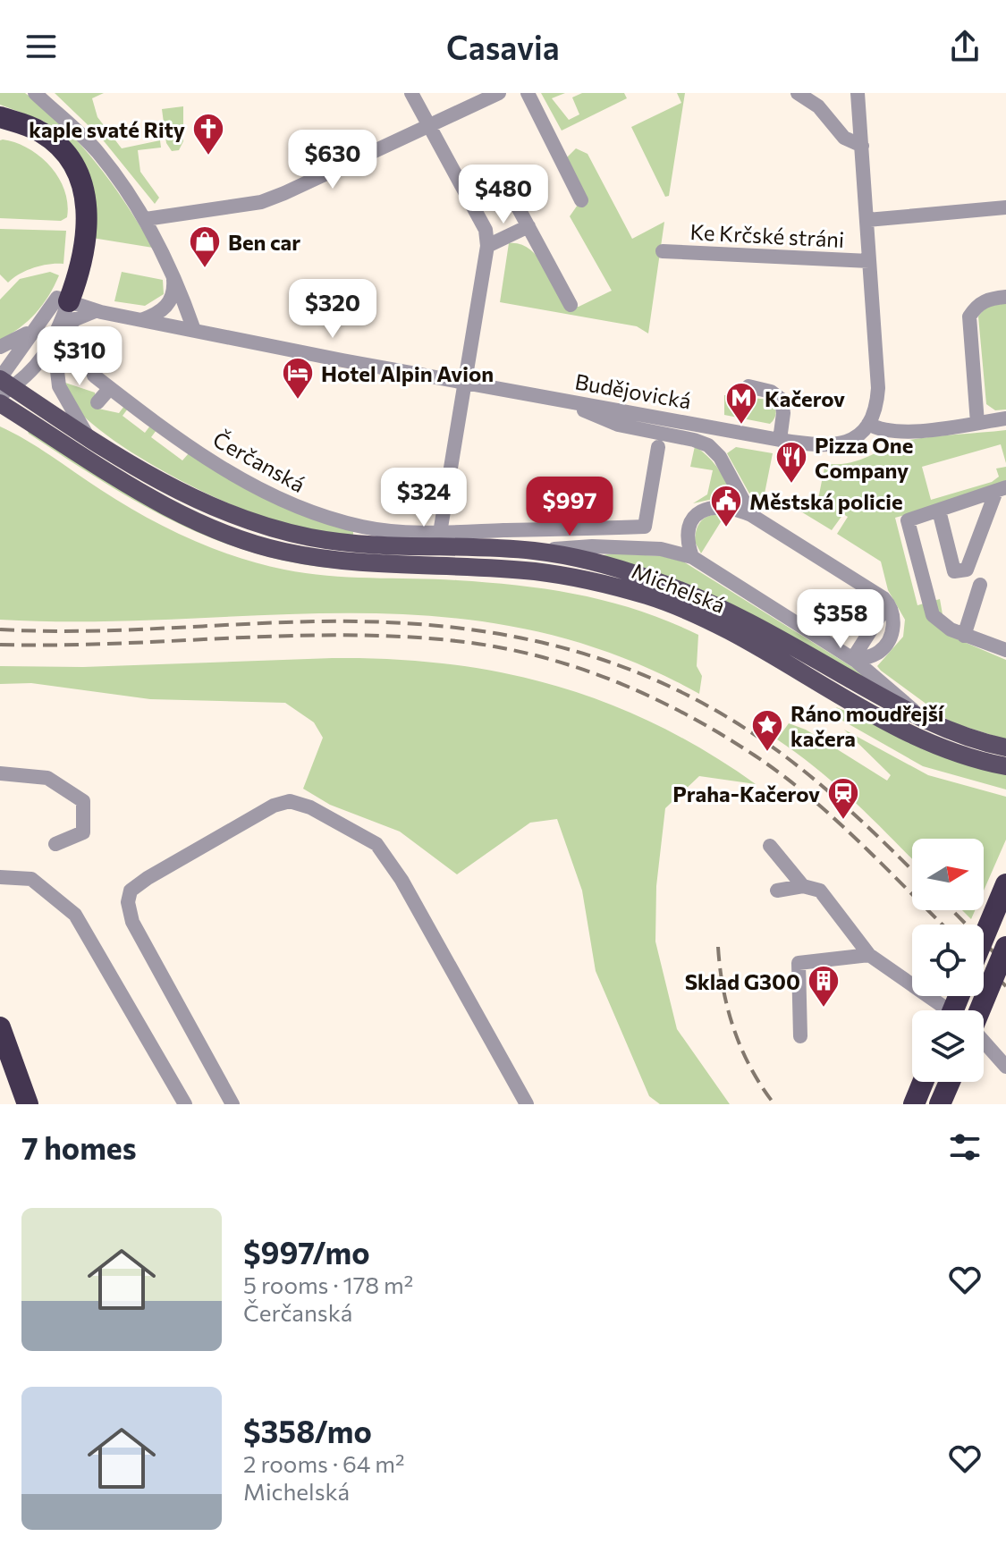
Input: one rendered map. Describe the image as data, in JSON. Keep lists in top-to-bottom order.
{
  "streets": {
    "main road": ["Michelská"],
    "street": ["Ke Krčské stráni", "Budějovická", "Čerčanská"]
  },
  "places": {
    "church": ["kaple svaté Rity"],
    "shop": ["Ben car"],
    "hotel": ["Hotel Alpin Avion"],
    "metro station": ["Kačerov"],
    "restaurant": ["Pizza One Company"],
    "public building": ["Městská policie"],
    "place": ["Ráno moudřejší kačera"],
    "station": ["Praha-Kačerov"],
    "building": ["Sklad G300"]
  },
  "north": "right",
  "page": {
    "header": "Casavia",
    "price": [
      "$630",
      "$480",
      "$320",
      "$310",
      "$324",
      "$997",
      "$358"
    ],
    "heading": "7 homes",
    "list": [
      {
        "name": "$997/mo",
        "note": "5 rooms · 178 m² · Čerčanská"
      },
      {
        "name": "$358/mo",
        "note": "2 rooms · 64 m² · Michelská"
      }
    ]
  }
}
